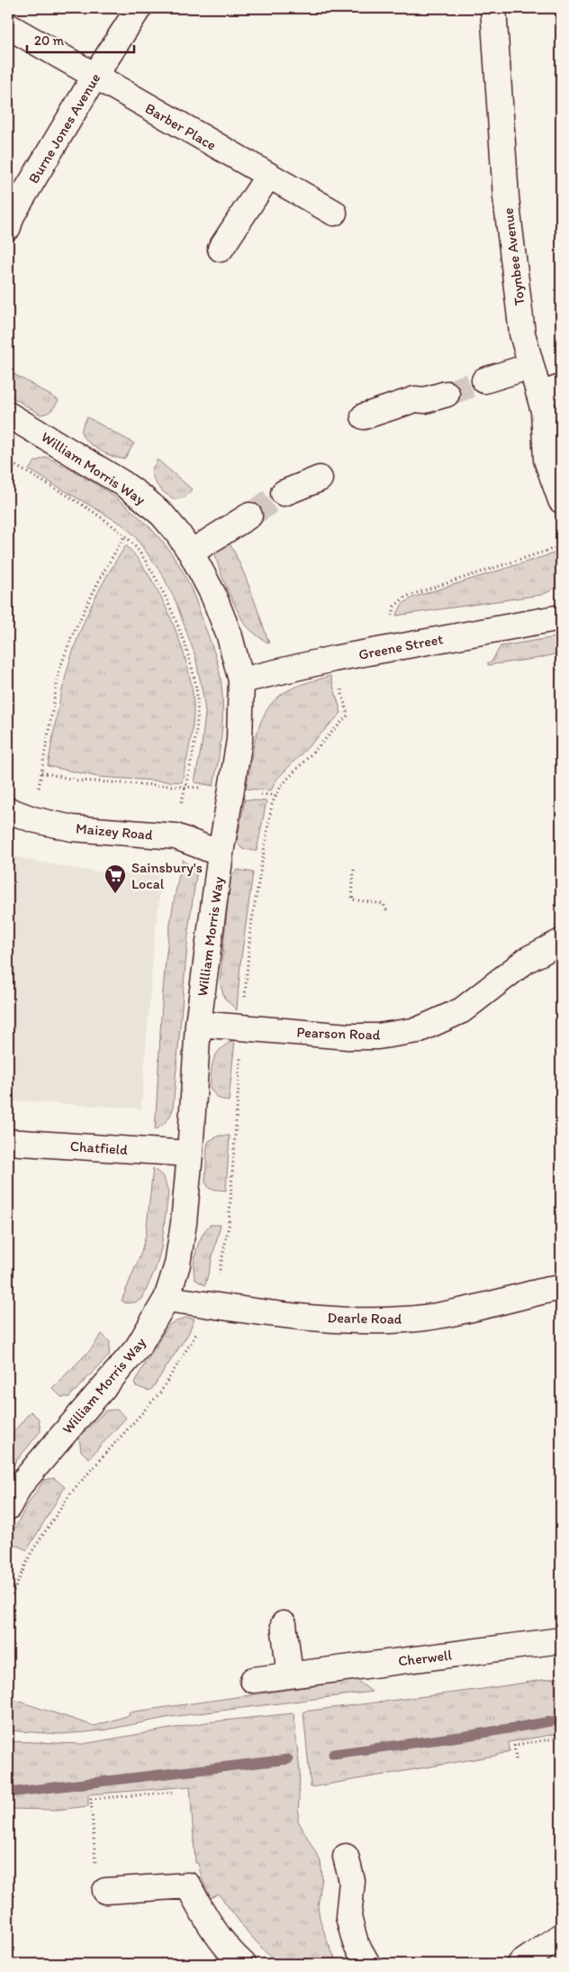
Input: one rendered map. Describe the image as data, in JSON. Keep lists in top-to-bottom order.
{
  "streets": {
    "street": [
      "Barber Place",
      "Burne Jones Avenue",
      "Toynbee Avenue",
      "William Morris Way",
      "Greene Street",
      "Maizey Road",
      "Pearson Road",
      "Chatfield",
      "Dearle Road",
      "Cherwell"
    ]
  },
  "crossings": [
    ["Barber Place", "Burne Jones Avenue"],
    ["William Morris Way", "Greene Street"],
    ["William Morris Way", "Maizey Road"],
    ["William Morris Way", "Pearson Road"],
    ["William Morris Way", "Chatfield"],
    ["William Morris Way", "Dearle Road"]
  ],
  "places": {
    "supermarket": ["Sainsbury's Local"]
  },
  "scale_bar": "20 m"
}
